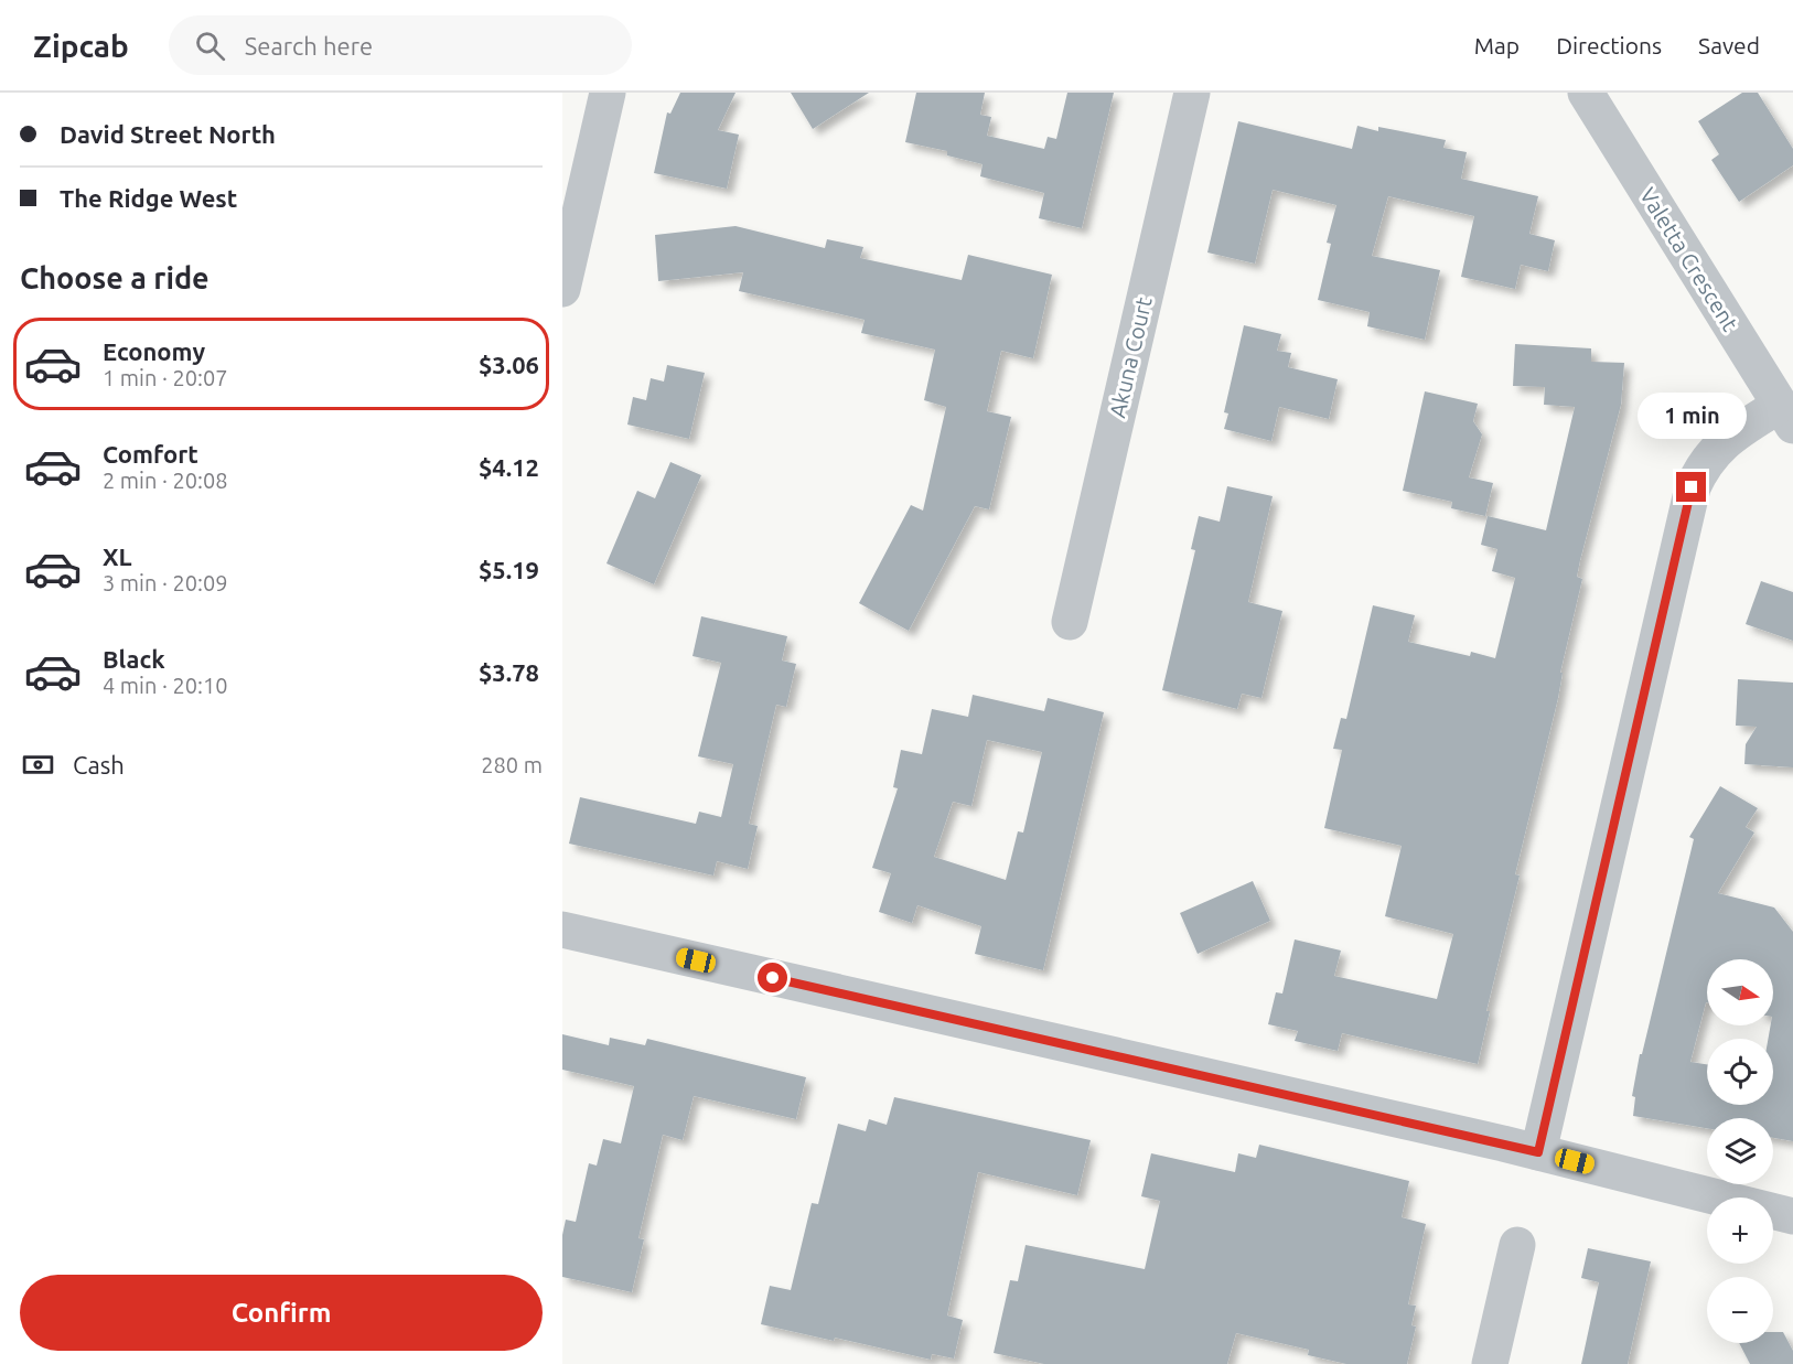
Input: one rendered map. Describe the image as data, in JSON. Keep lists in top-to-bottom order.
{
  "streets": {
    "street": ["Valetta Crescent", "Akuna Court"]
  },
  "north": "right",
  "page": {
    "header": "Zipcab",
    "search": "Search here",
    "nav": ["Map", "Directions", "Saved"],
    "banner": ["David Street North", "The Ridge West"],
    "heading": "Choose a ride",
    "list": [
      {
        "name": "Economy",
        "note": "1 min · 20:07",
        "value": "$3.06"
      },
      {
        "name": "Comfort",
        "note": "2 min · 20:08",
        "value": "$4.12"
      },
      {
        "name": "XL",
        "note": "3 min · 20:09",
        "value": "$5.19"
      },
      {
        "name": "Black",
        "note": "4 min · 20:10",
        "value": "$3.78"
      }
    ],
    "bubble": "1 min",
    "pay": ["Cash", "280 m"],
    "map_buttons": ["+", "−"],
    "buttons": "Confirm"
  }
}
